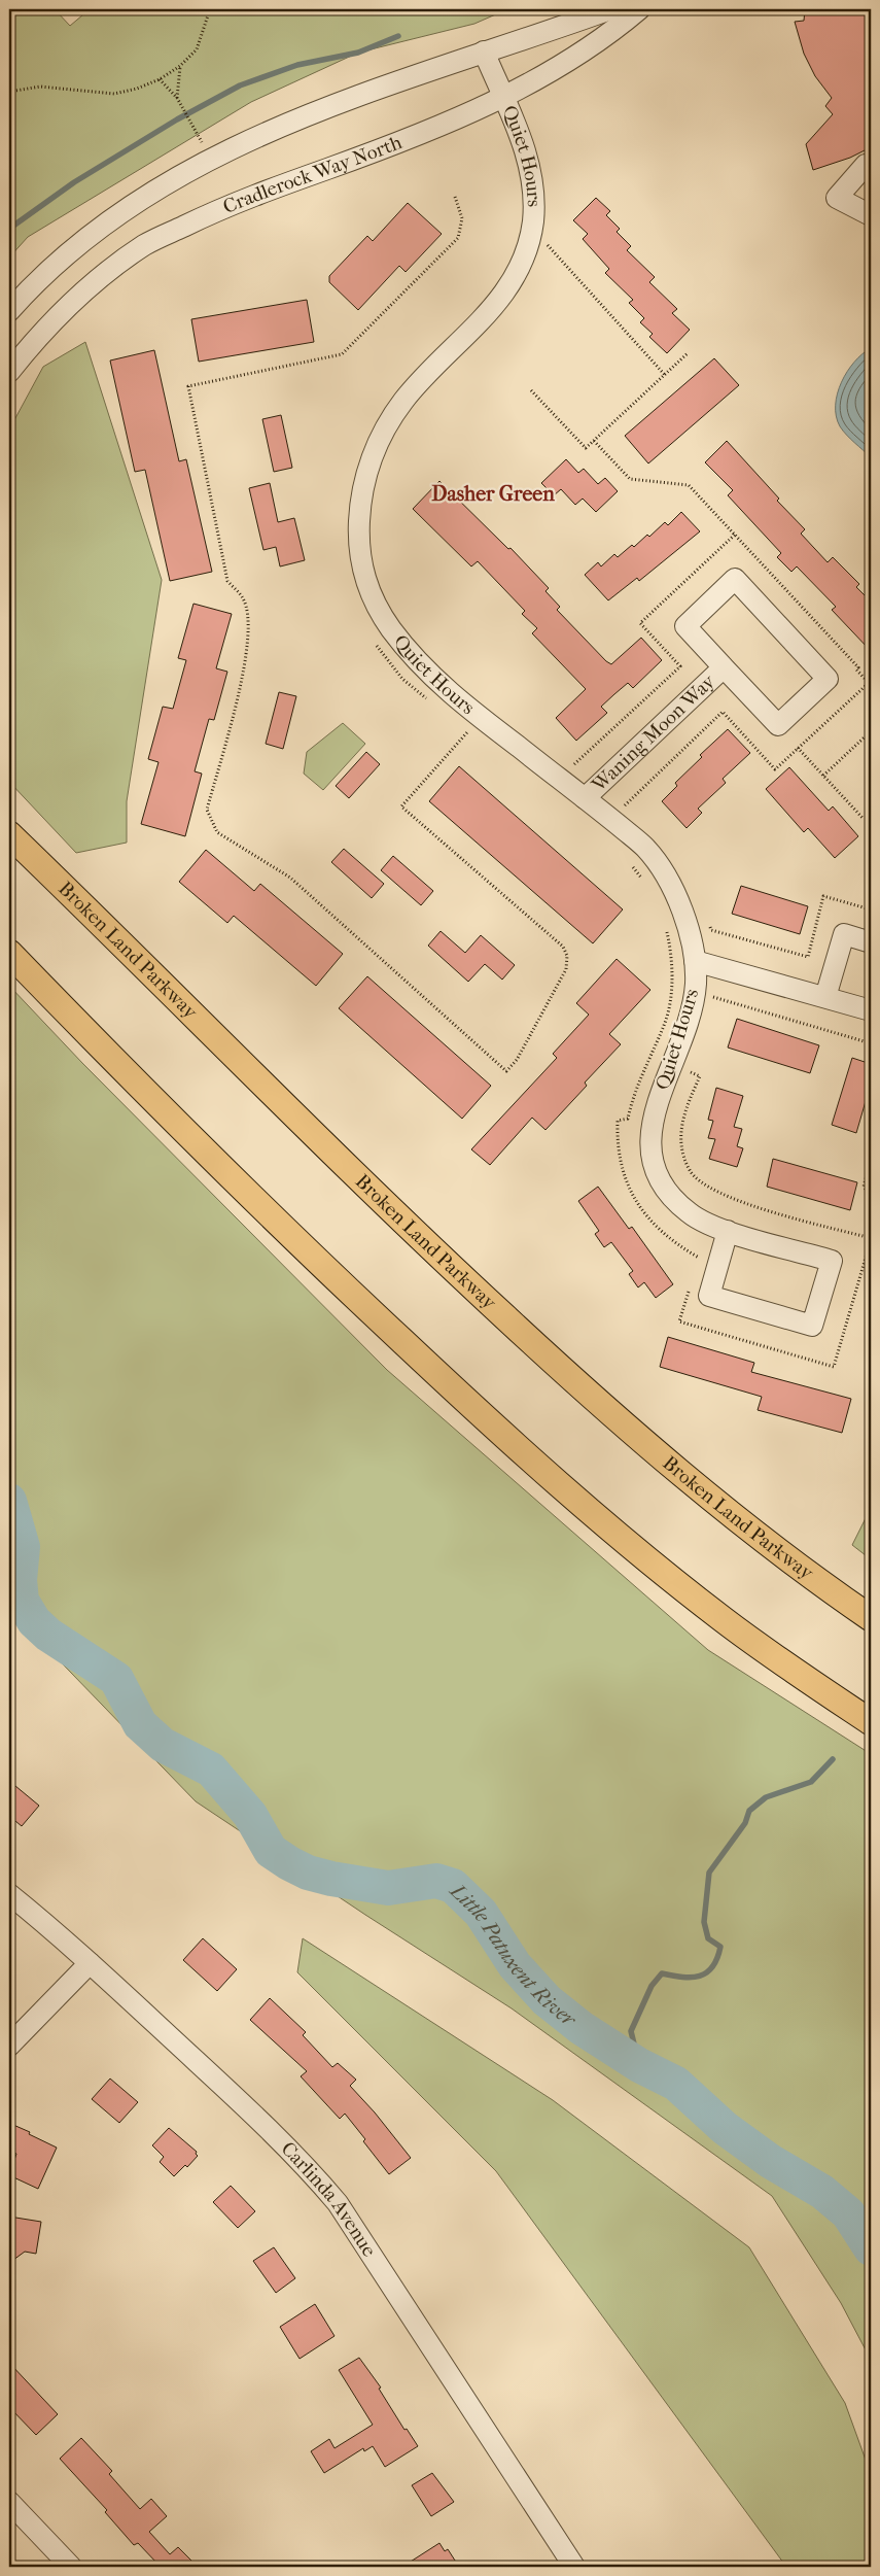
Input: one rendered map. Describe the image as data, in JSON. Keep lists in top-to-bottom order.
{
  "streets": {
    "main road": ["Broken Land Parkway"],
    "street": [
      "Quiet Hours",
      "Cradlerock Way North",
      "Waning Moon Way",
      "Carlinda Avenue"
    ]
  },
  "crossings": [
    ["Quiet Hours", "Cradlerock Way North"],
    ["Quiet Hours", "Waning Moon Way"]
  ],
  "districts": ["Dasher Green"],
  "water": ["Little Patuxent River"]
}
